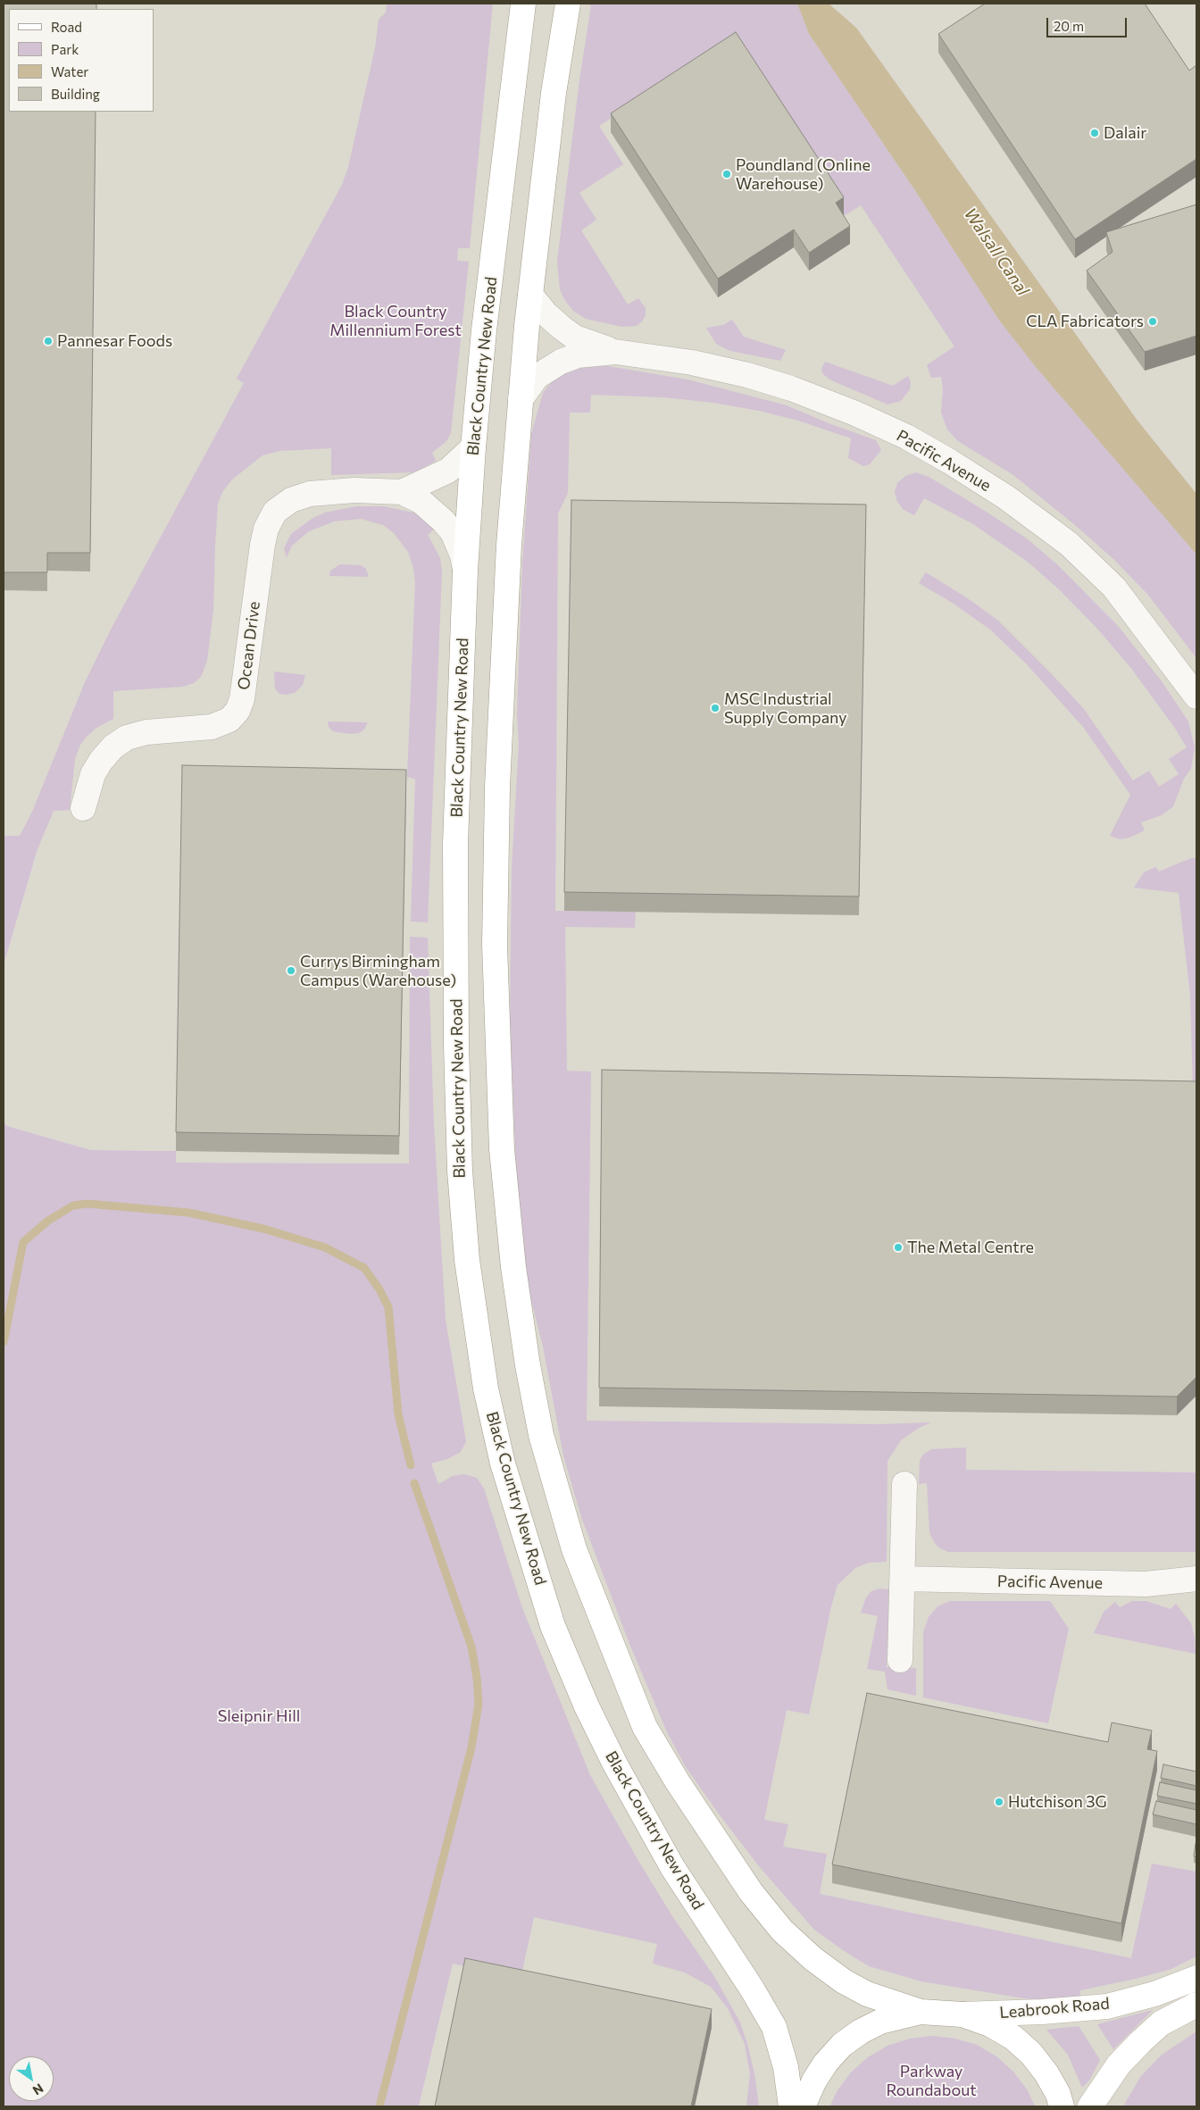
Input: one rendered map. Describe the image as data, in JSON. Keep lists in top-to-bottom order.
{
  "streets": {
    "main road": ["Black Country New Road", "Leabrook Road"],
    "street": ["Pacific Avenue", "Ocean Drive"]
  },
  "crossings": [
    ["Black Country New Road", "Ocean Drive"]
  ],
  "water": ["Walsall Canal"],
  "parks": ["Black Country Millennium Forest", "Sleipnir Hill", "Parkway Roundabout"],
  "places": [
    "Dalair",
    "Poundland (Online Warehouse)",
    "CLA Fabricators",
    "Pannesar Foods",
    "MSC Industrial Supply Company",
    "Currys Birmingham Campus (Warehouse)",
    "The Metal Centre",
    "Hutchison 3G"
  ],
  "legend": [
    "Road",
    "Park",
    "Water",
    "Building"
  ],
  "scale_bar": "20 m",
  "north": "bottom right"
}
